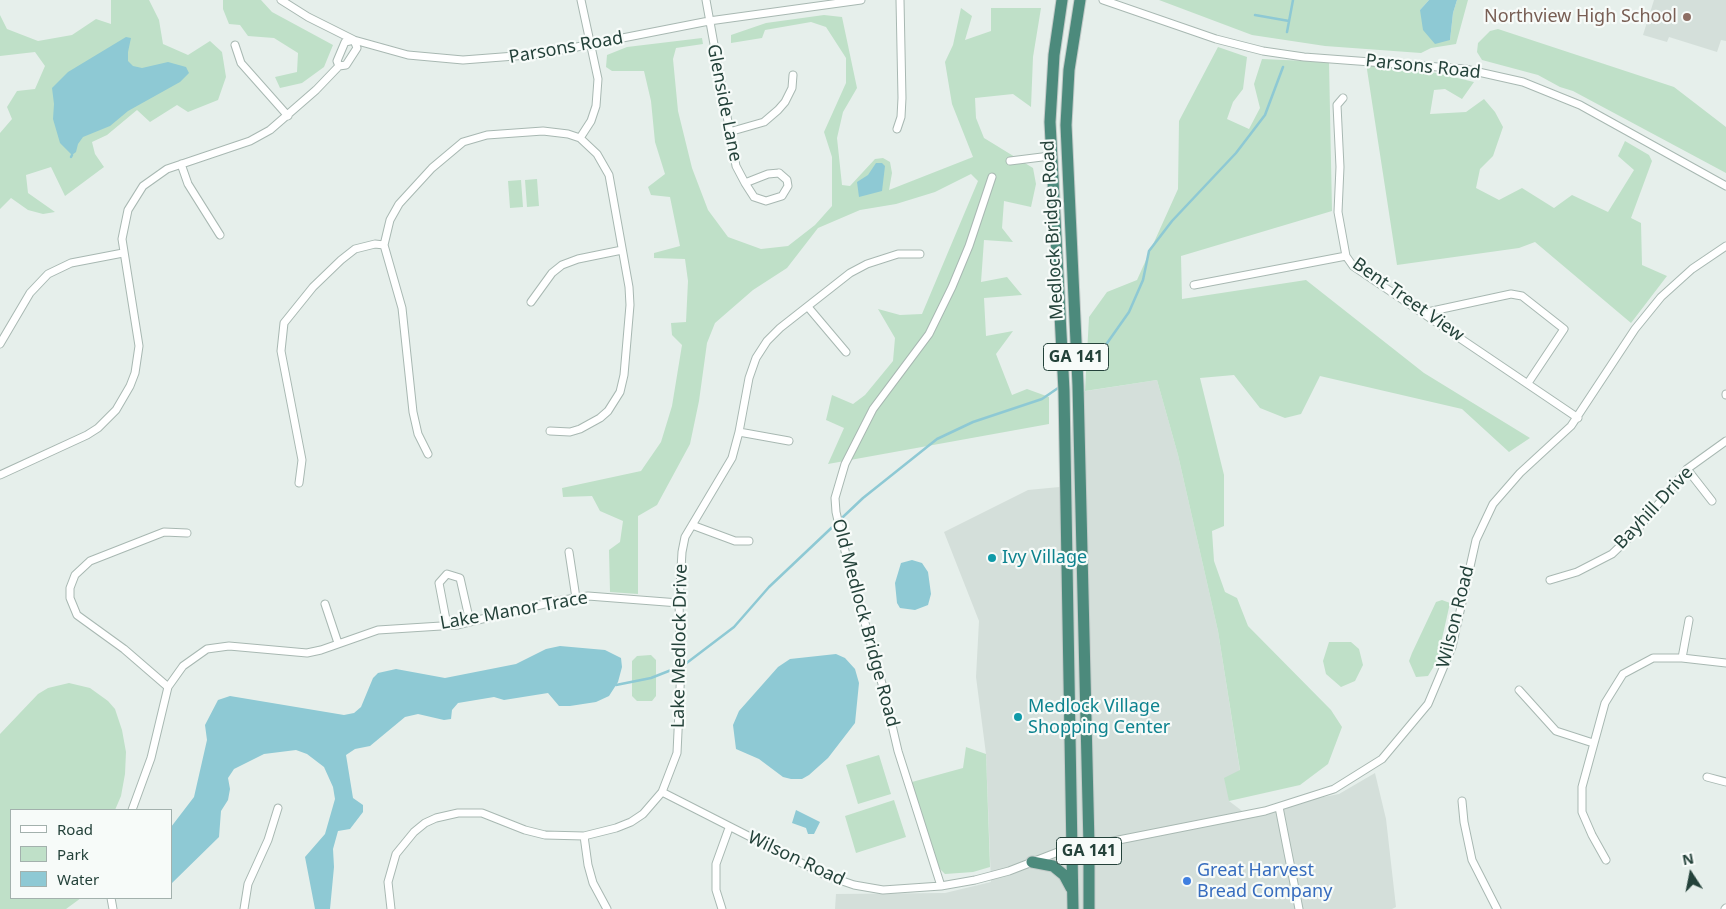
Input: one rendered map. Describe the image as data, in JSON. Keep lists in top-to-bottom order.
{
  "streets": {
    "highway": ["Medlock Bridge Road", "GA 141"],
    "street": [
      "Parsons Road",
      "Glenside Lane",
      "Bent Treet View",
      "Bayhill Drive",
      "Lake Manor Trace",
      "Wilson Road",
      "Old Medlock Bridge Road",
      "Lake Medlock Drive"
    ]
  },
  "crossings": [
    ["Parsons Road", "Glenside Lane"],
    ["Medlock Bridge Road", "Wilson Road"],
    ["Bent Treet View", "Wilson Road"],
    ["Lake Manor Trace", "Lake Medlock Drive"],
    ["Wilson Road", "Old Medlock Bridge Road"],
    ["Wilson Road", "Lake Medlock Drive"]
  ],
  "places": [
    "Northview High School",
    "Ivy Village",
    "Medlock Village Shopping Center",
    "Great Harvest Bread Company"
  ],
  "legend": ["Road", "Park", "Water"],
  "north": "top"
}
